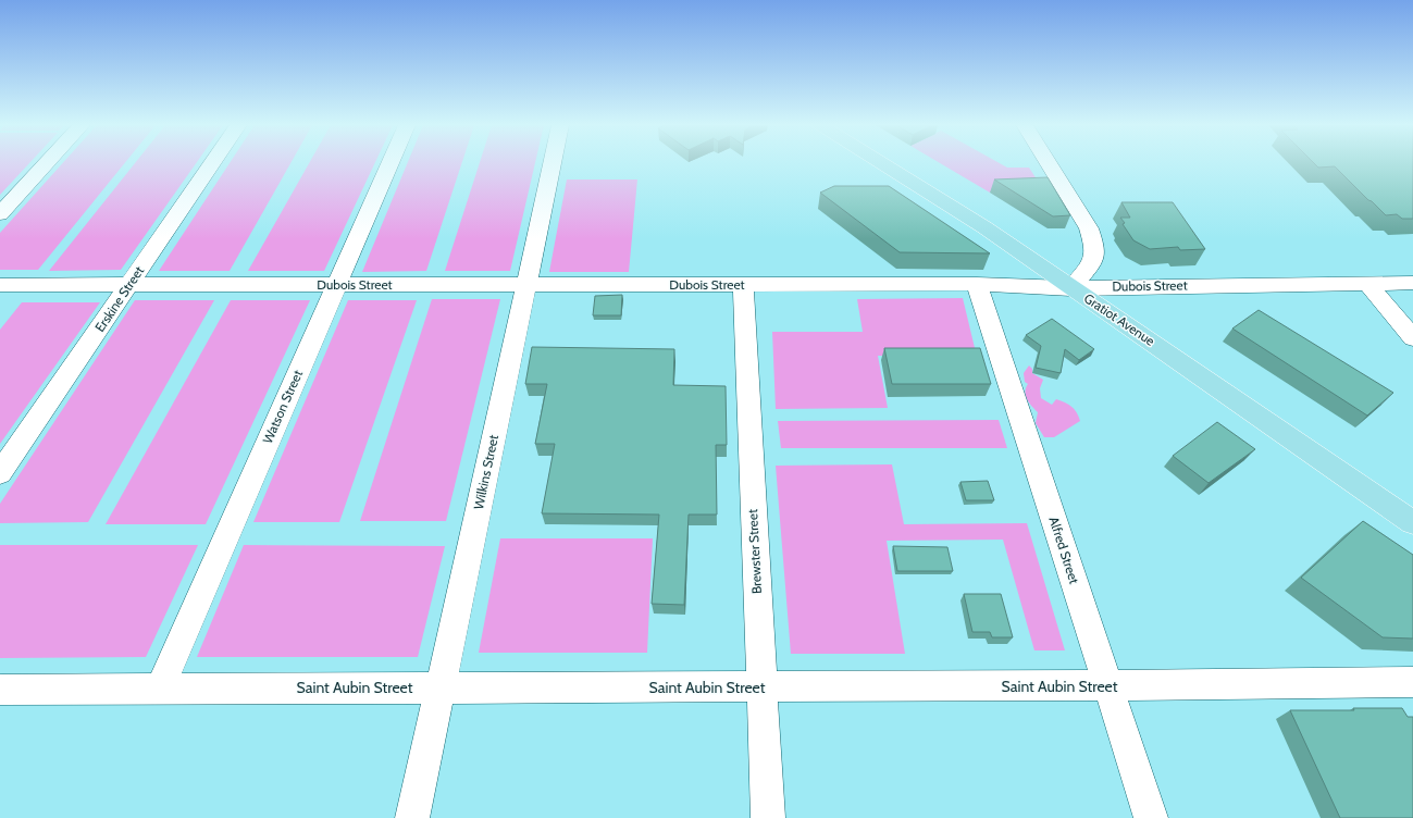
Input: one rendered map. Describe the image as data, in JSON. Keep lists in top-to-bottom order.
{
  "streets": {
    "main road": ["Gratiot Avenue"],
    "street": [
      "Dubois Street",
      "Erskine Street",
      "Watson Street",
      "Wilkins Street",
      "Alfred Street",
      "Brewster Street",
      "Saint Aubin Street"
    ]
  },
  "crossings": [
    ["Dubois Street", "Erskine Street"],
    ["Dubois Street", "Gratiot Avenue"],
    ["Dubois Street", "Watson Street"],
    ["Dubois Street", "Wilkins Street"],
    ["Dubois Street", "Alfred Street"],
    ["Dubois Street", "Brewster Street"],
    ["Watson Street", "Saint Aubin Street"],
    ["Wilkins Street", "Saint Aubin Street"],
    ["Alfred Street", "Saint Aubin Street"],
    ["Brewster Street", "Saint Aubin Street"]
  ]
}
